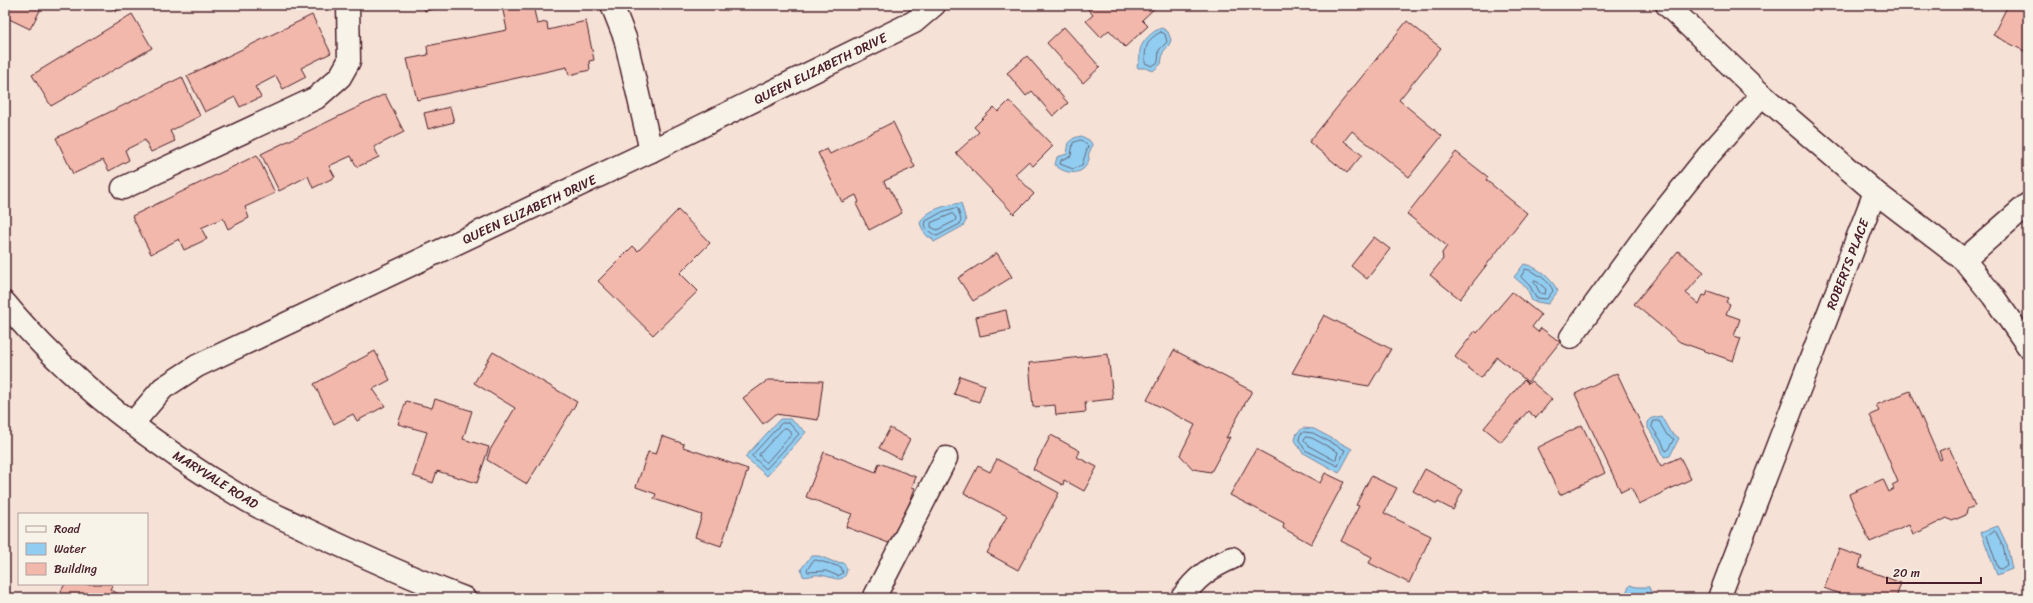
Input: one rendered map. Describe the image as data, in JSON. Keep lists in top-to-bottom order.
{
  "streets": {
    "street": ["QUEEN ELIZABETH DRIVE", "ROBERTS PLACE", "MARYVALE ROAD"]
  },
  "crossings": [
    ["QUEEN ELIZABETH DRIVE", "MARYVALE ROAD"]
  ],
  "legend": ["Road", "Water", "Building"],
  "scale_bar": "20 m"
}
